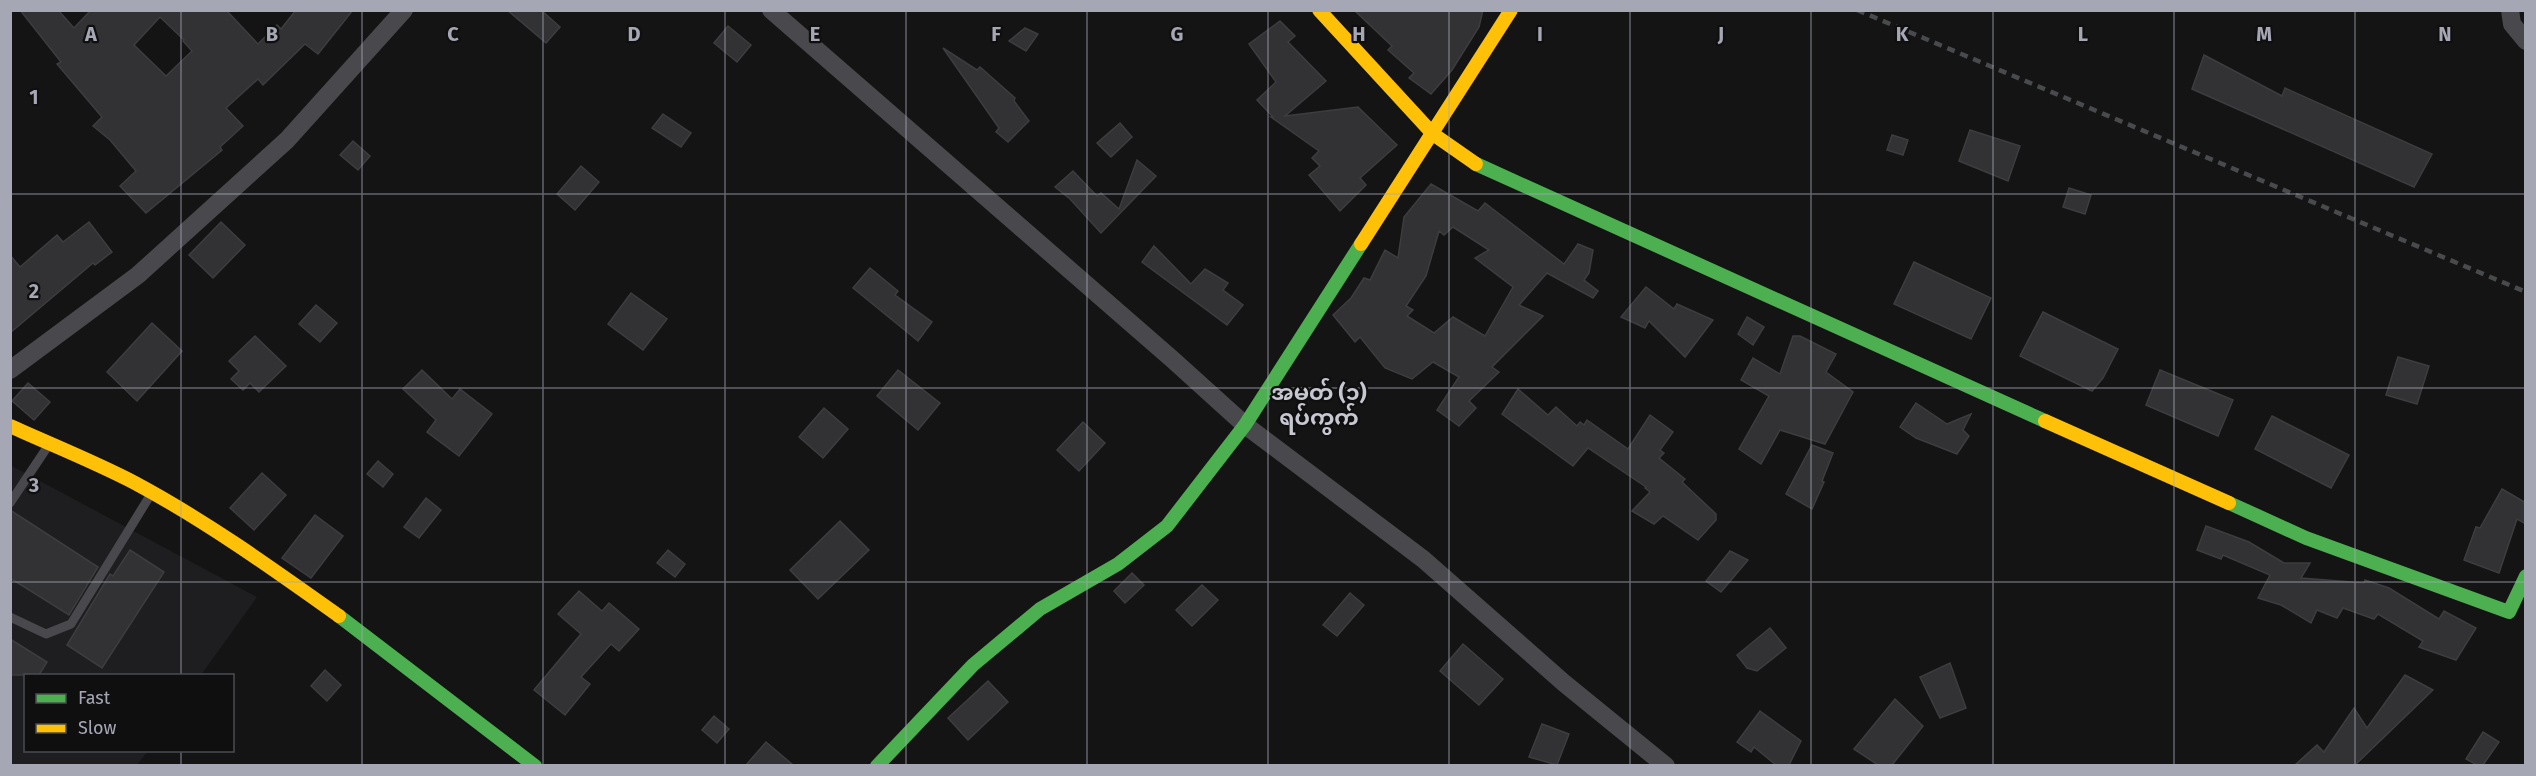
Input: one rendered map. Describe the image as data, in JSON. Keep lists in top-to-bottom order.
{
  "districts": ["အမှတ် (၁) ရပ်ကွက်"],
  "legend": ["Fast", "Slow"],
  "grid": {
    "columns": [
      "A",
      "B",
      "C",
      "D",
      "E",
      "F",
      "G",
      "H",
      "I",
      "J",
      "K",
      "L",
      "M",
      "N"
    ],
    "rows": ["1", "2", "3"]
  }
}
